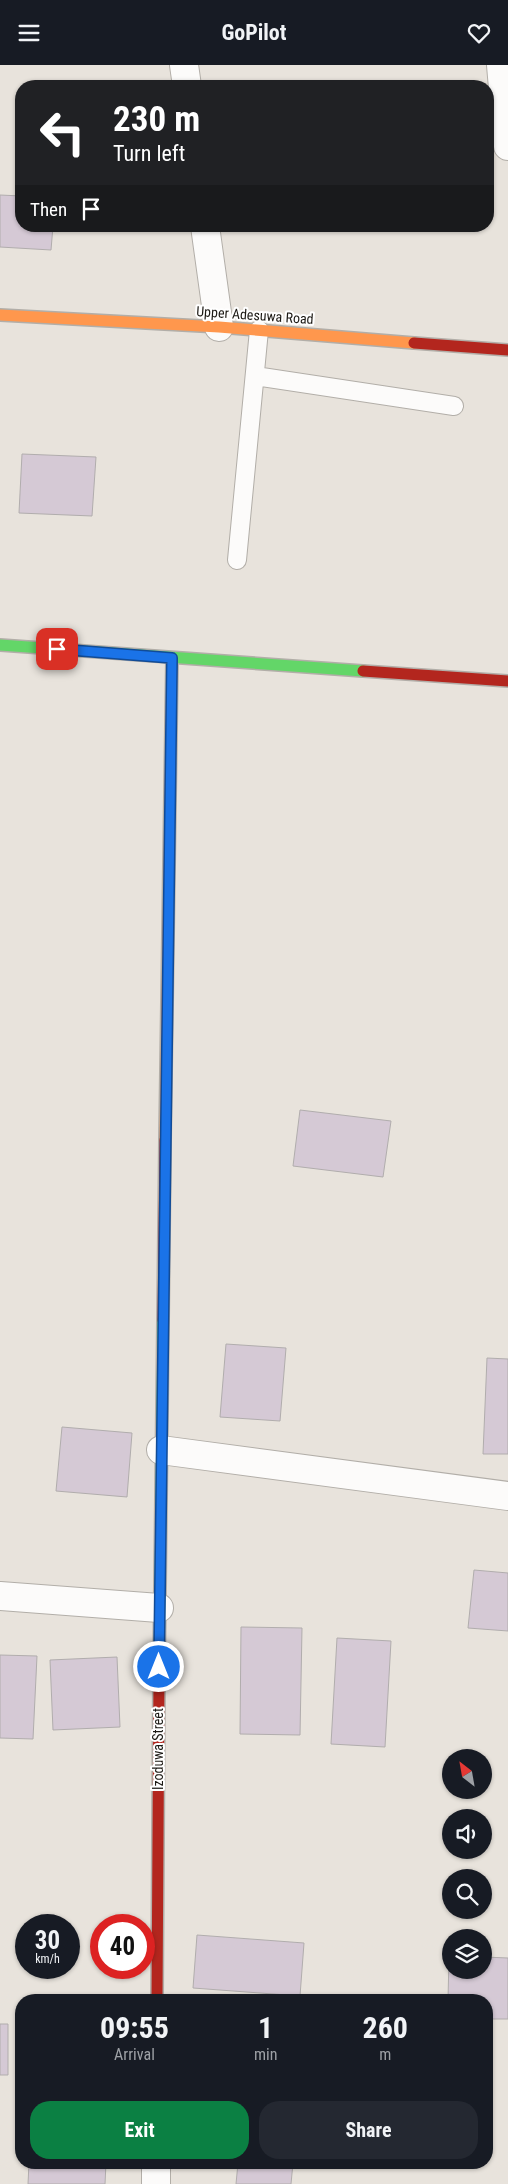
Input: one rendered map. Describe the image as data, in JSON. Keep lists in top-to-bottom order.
{
  "streets": {
    "street": ["Upper Adesuwa Road", "Izoduwa Street"]
  },
  "north": "top left",
  "page": {
    "header": "GoPilot",
    "turn": ["230 m", "Turn left"],
    "then": "Then",
    "speed": "30 km/h",
    "limit": "40",
    "eta": [
      "09:55",
      "Arrival",
      "1",
      "min",
      "260",
      "m"
    ],
    "buttons": ["Exit", "Share"]
  }
}
